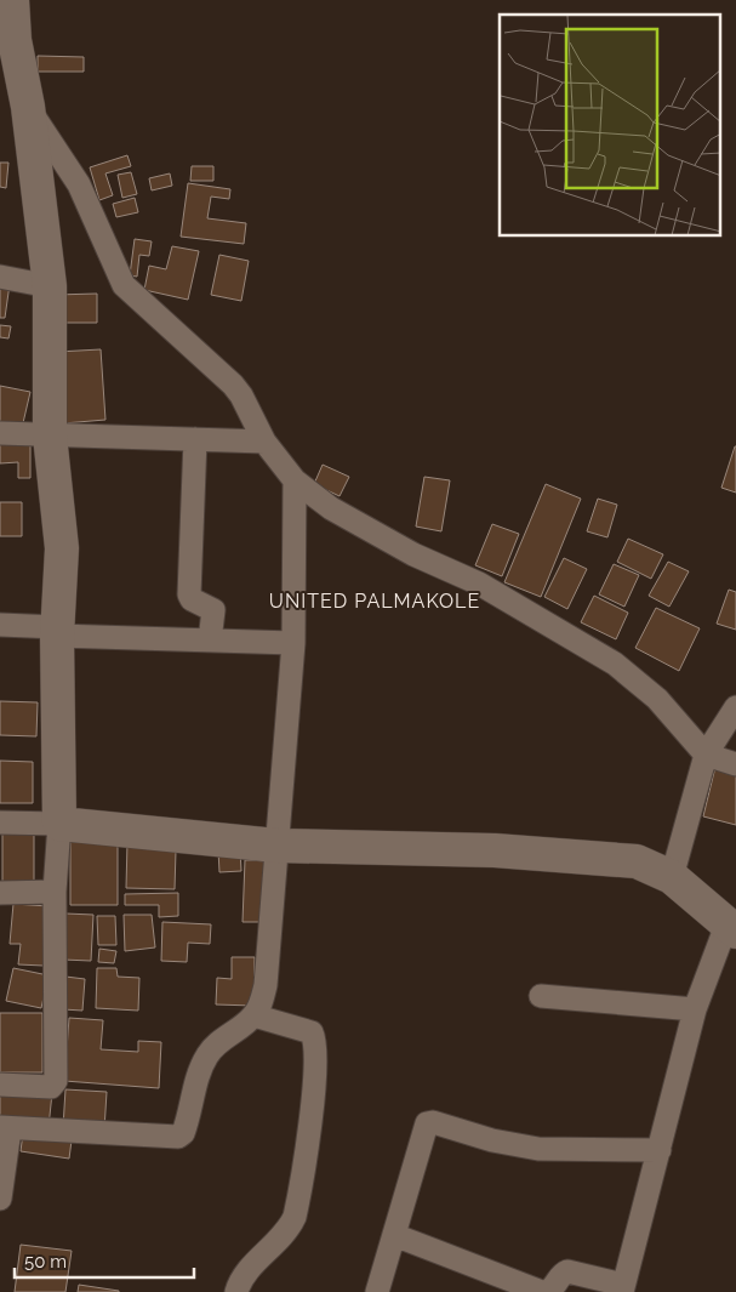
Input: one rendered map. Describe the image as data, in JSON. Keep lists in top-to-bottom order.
{
  "districts": ["UNITED PALMAKOLE"],
  "scale_bar": "50 m"
}
